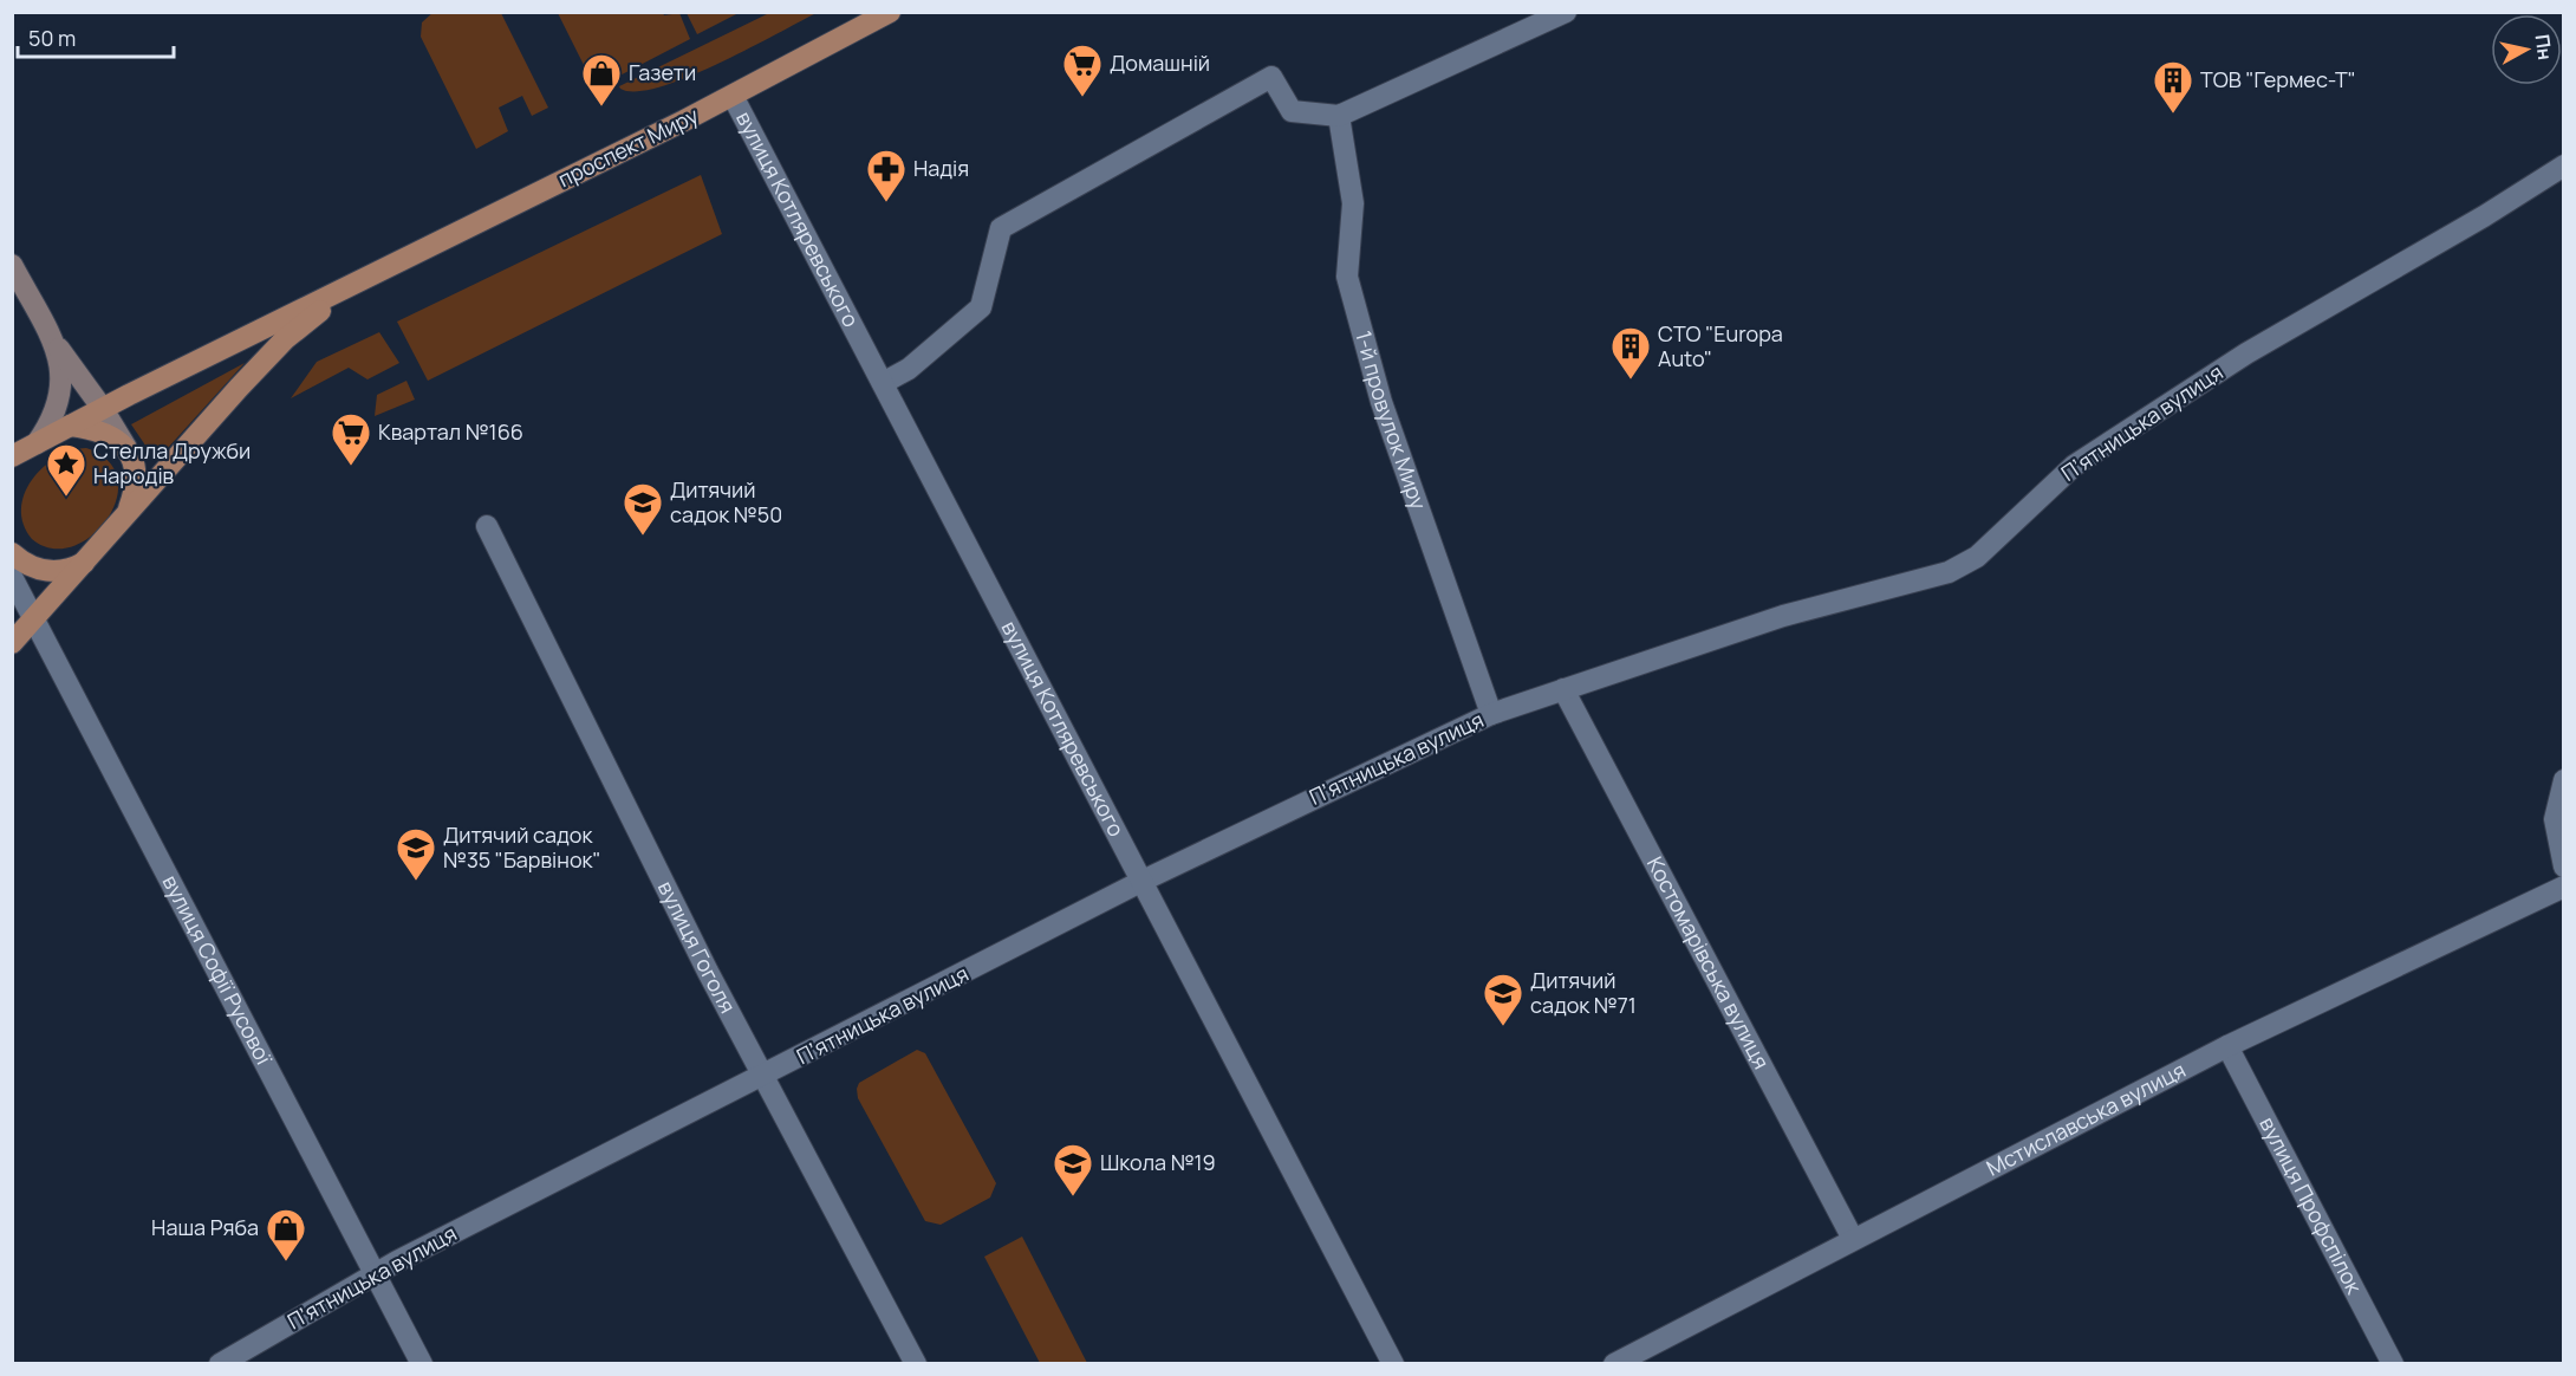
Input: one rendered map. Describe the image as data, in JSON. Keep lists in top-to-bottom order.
{
  "streets": {
    "main road": ["проспект Миру"],
    "street": [
      "вулиця Котляревського",
      "1-й провулок Миру",
      "Пʼятницька вулиця",
      "вулиця Гоголя",
      "Костомарівська вулиця",
      "вулиця Софії Русової",
      "Мстиславська вулиця",
      "вулиця Профспілок"
    ]
  },
  "crossings": [
    ["проспект Миру", "вулиця Котляревського"],
    ["проспект Миру", "вулиця Софії Русової"],
    ["вулиця Котляревського", "Пʼятницька вулиця"],
    ["1-й провулок Миру", "Пʼятницька вулиця"],
    ["Пʼятницька вулиця", "вулиця Гоголя"],
    ["Пʼятницька вулиця", "Костомарівська вулиця"],
    ["Пʼятницька вулиця", "вулиця Софії Русової"],
    ["Костомарівська вулиця", "Мстиславська вулиця"],
    ["Мстиславська вулиця", "вулиця Профспілок"]
  ],
  "places": {
    "supermarket": ["Домашній", "Квартал №166"],
    "shop": ["Газети", "Наша Ряба"],
    "building": ["ТОВ \"Гермес-Т\"", "СТО \"Europa Auto\""],
    "pharmacy": ["Надія"],
    "place": ["Стелла Дружби Народiв"],
    "school or university": [
      "Дитячий садок №50",
      "Дитячий садок №35 \"Барвінок\"",
      "Дитячий садок №71",
      "Школа №19"
    ]
  },
  "scale_bar": "50 m",
  "north": "right"
}
